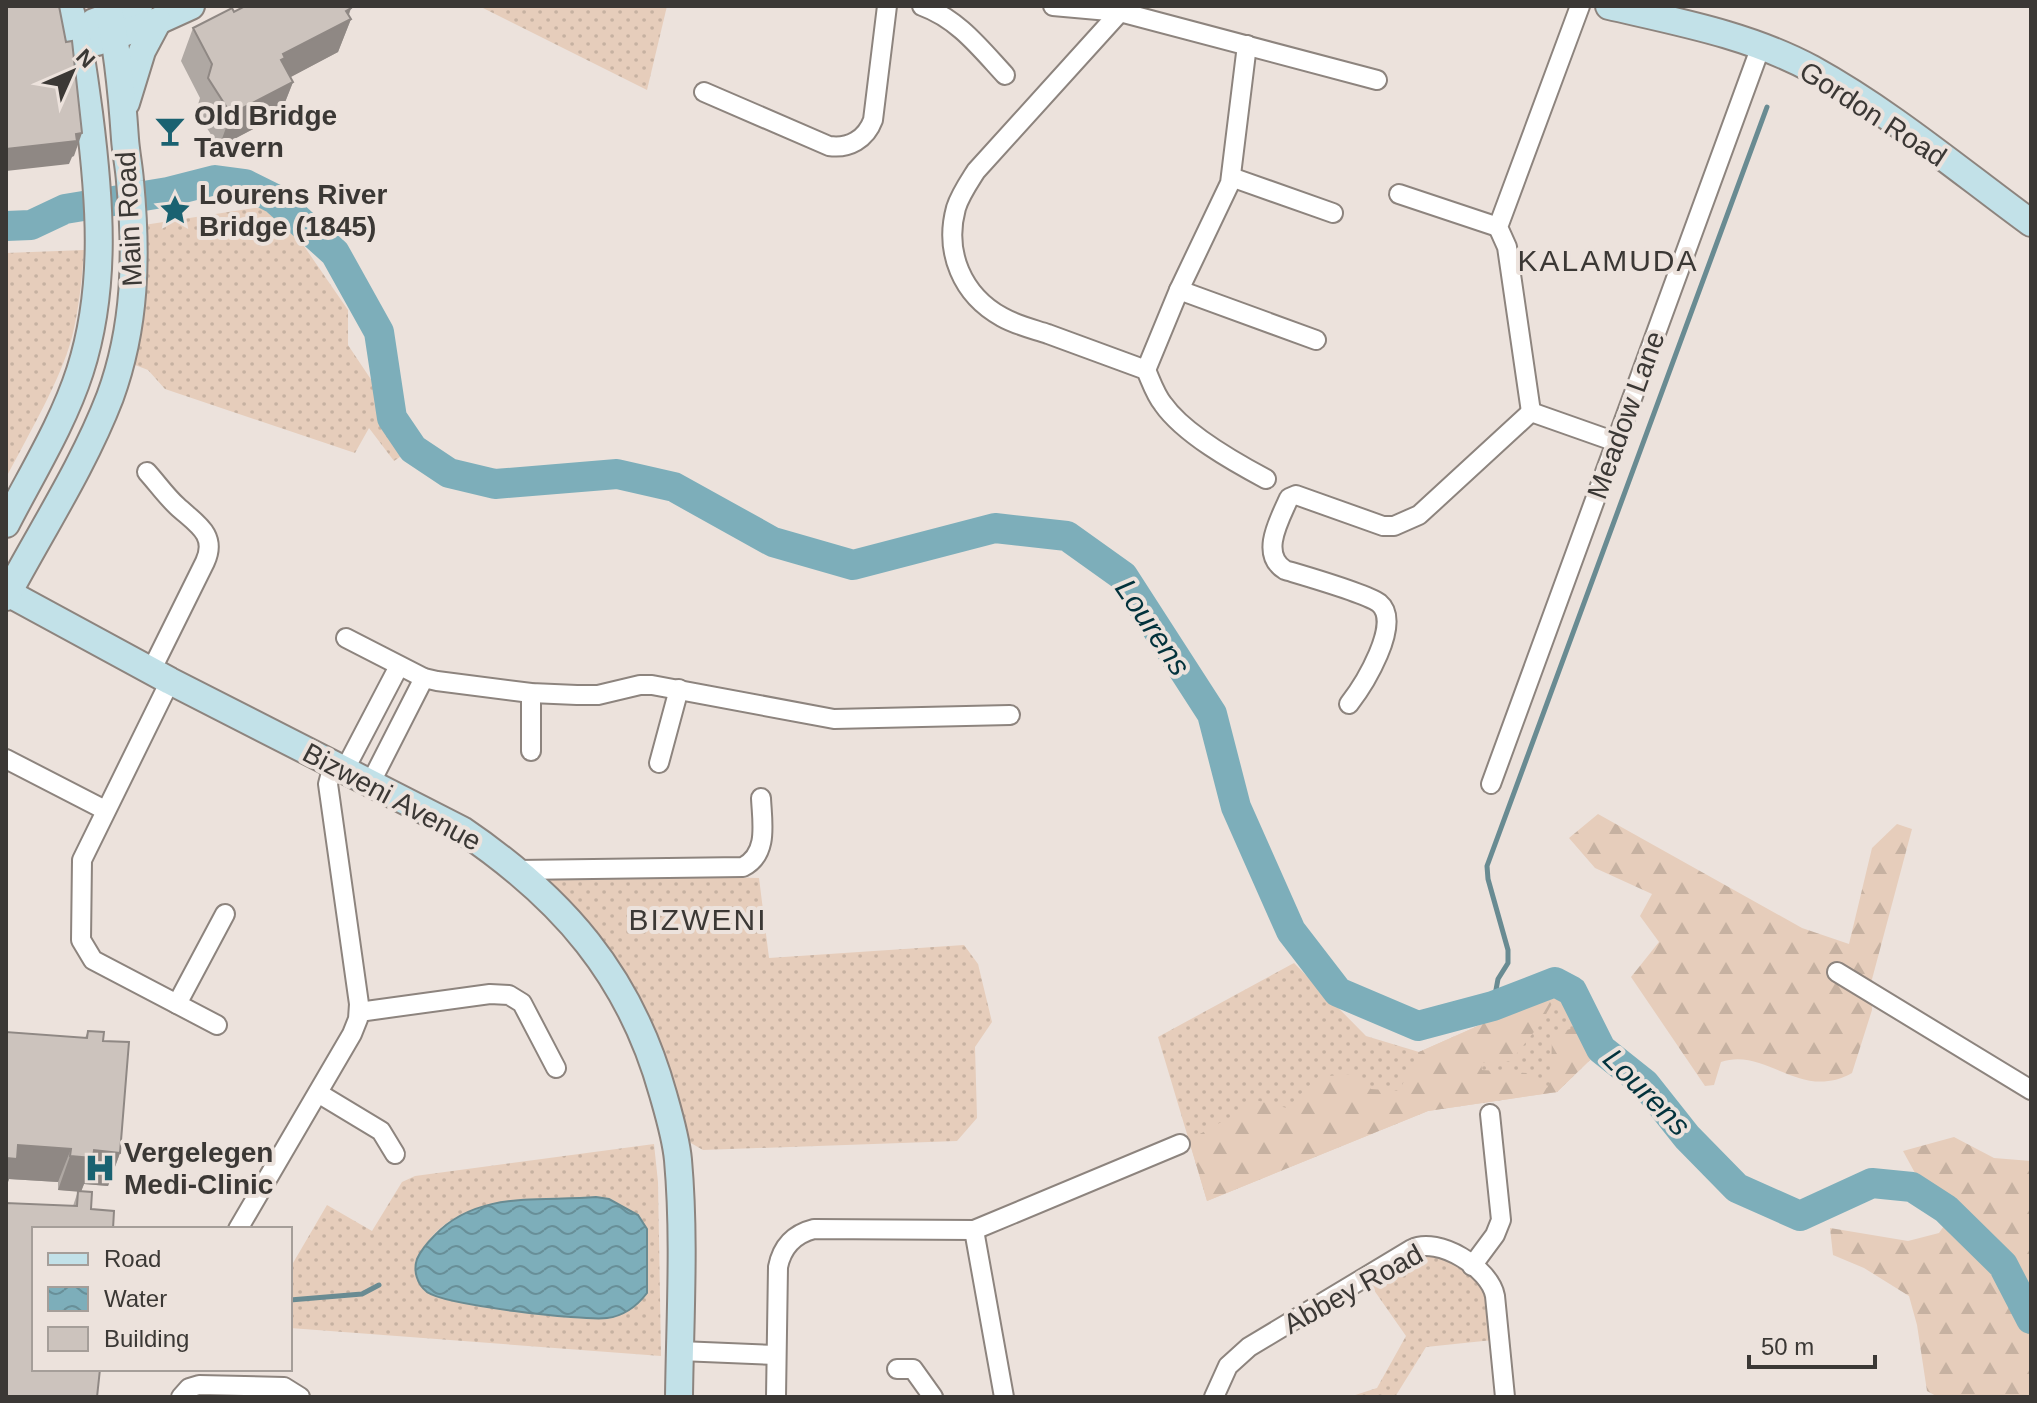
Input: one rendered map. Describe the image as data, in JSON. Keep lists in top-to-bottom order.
{
  "streets": {
    "street": [
      "Gordon Road",
      "Main Road",
      "Meadow Lane",
      "Bizweni Avenue",
      "Abbey Road"
    ]
  },
  "crossings": [
    ["Gordon Road", "Meadow Lane"],
    ["Main Road", "Bizweni Avenue"]
  ],
  "districts": ["KALAMUDA", "BIZWENI"],
  "water": ["Lourens"],
  "places": {
    "bar": ["Old Bridge Tavern"],
    "place": ["Lourens River Bridge (1845)"],
    "hospital": ["Vergelegen Medi-Clinic"]
  },
  "legend": ["Road", "Water", "Building"],
  "scale_bar": "50 m",
  "north": "top right"
}
